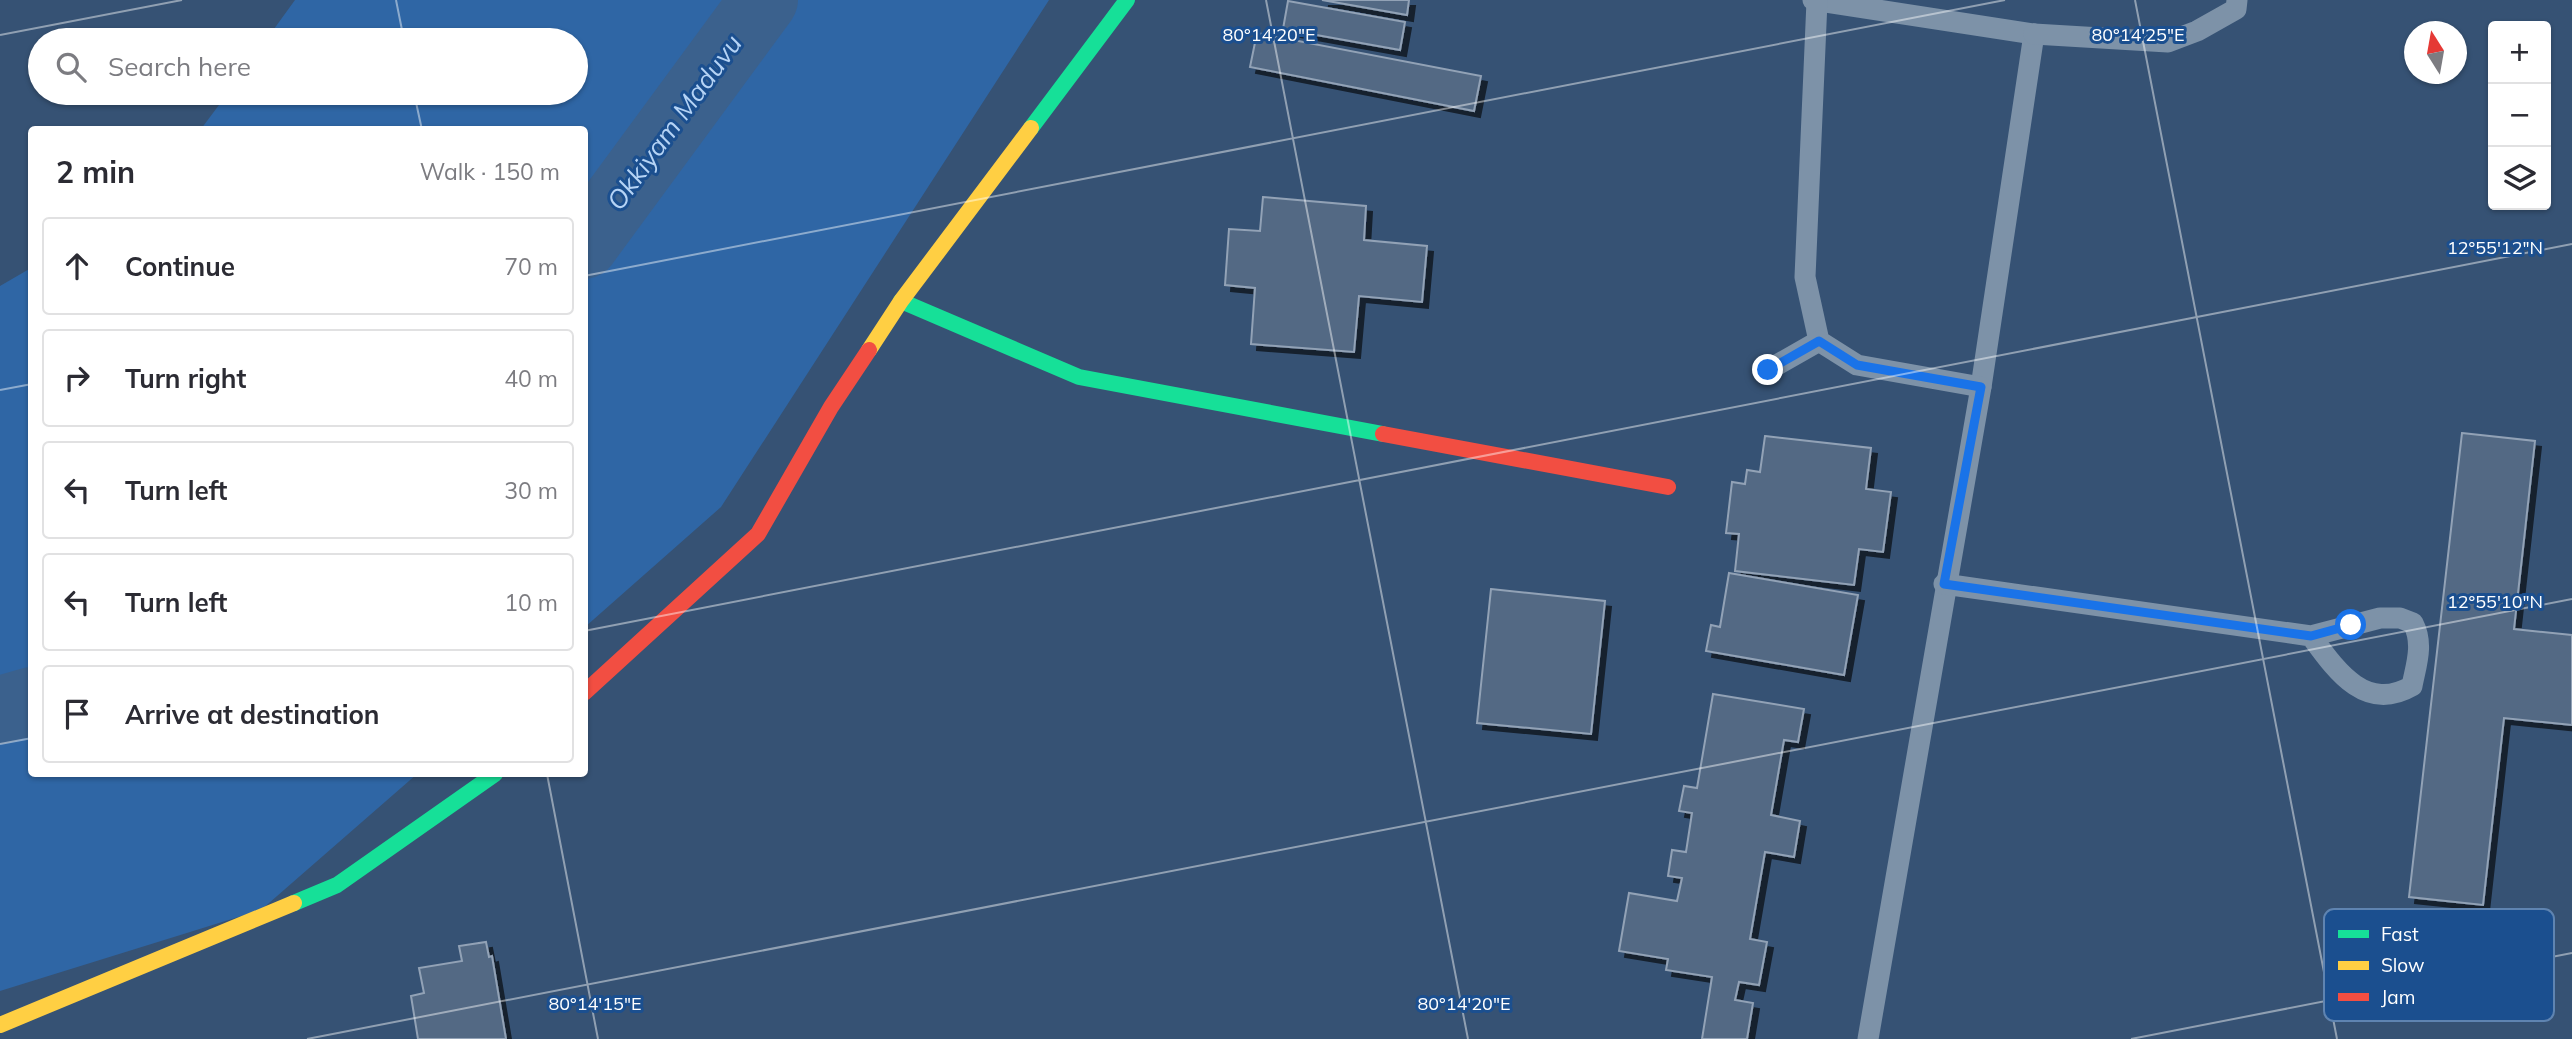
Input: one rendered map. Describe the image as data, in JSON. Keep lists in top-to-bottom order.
{
  "water": ["Okkiyam Maduvu"],
  "legend": ["Fast", "Slow", "Jam"],
  "north": "top",
  "page": {
    "map_buttons": ["+", "−"],
    "search": "Search here",
    "heading": ["2 min", "Walk · 150 m"],
    "list": [
      ["Continue", "70 m"],
      ["Turn right", "40 m"],
      ["Turn left", "30 m"],
      ["Turn left", "10 m"],
      "Arrive at destination"
    ]
  },
  "coordinates": [
    "80°14'20\"E",
    "80°14'25\"E",
    "12°55'12\"N",
    "12°55'10\"N",
    "80°14'15\"E"
  ]
}
